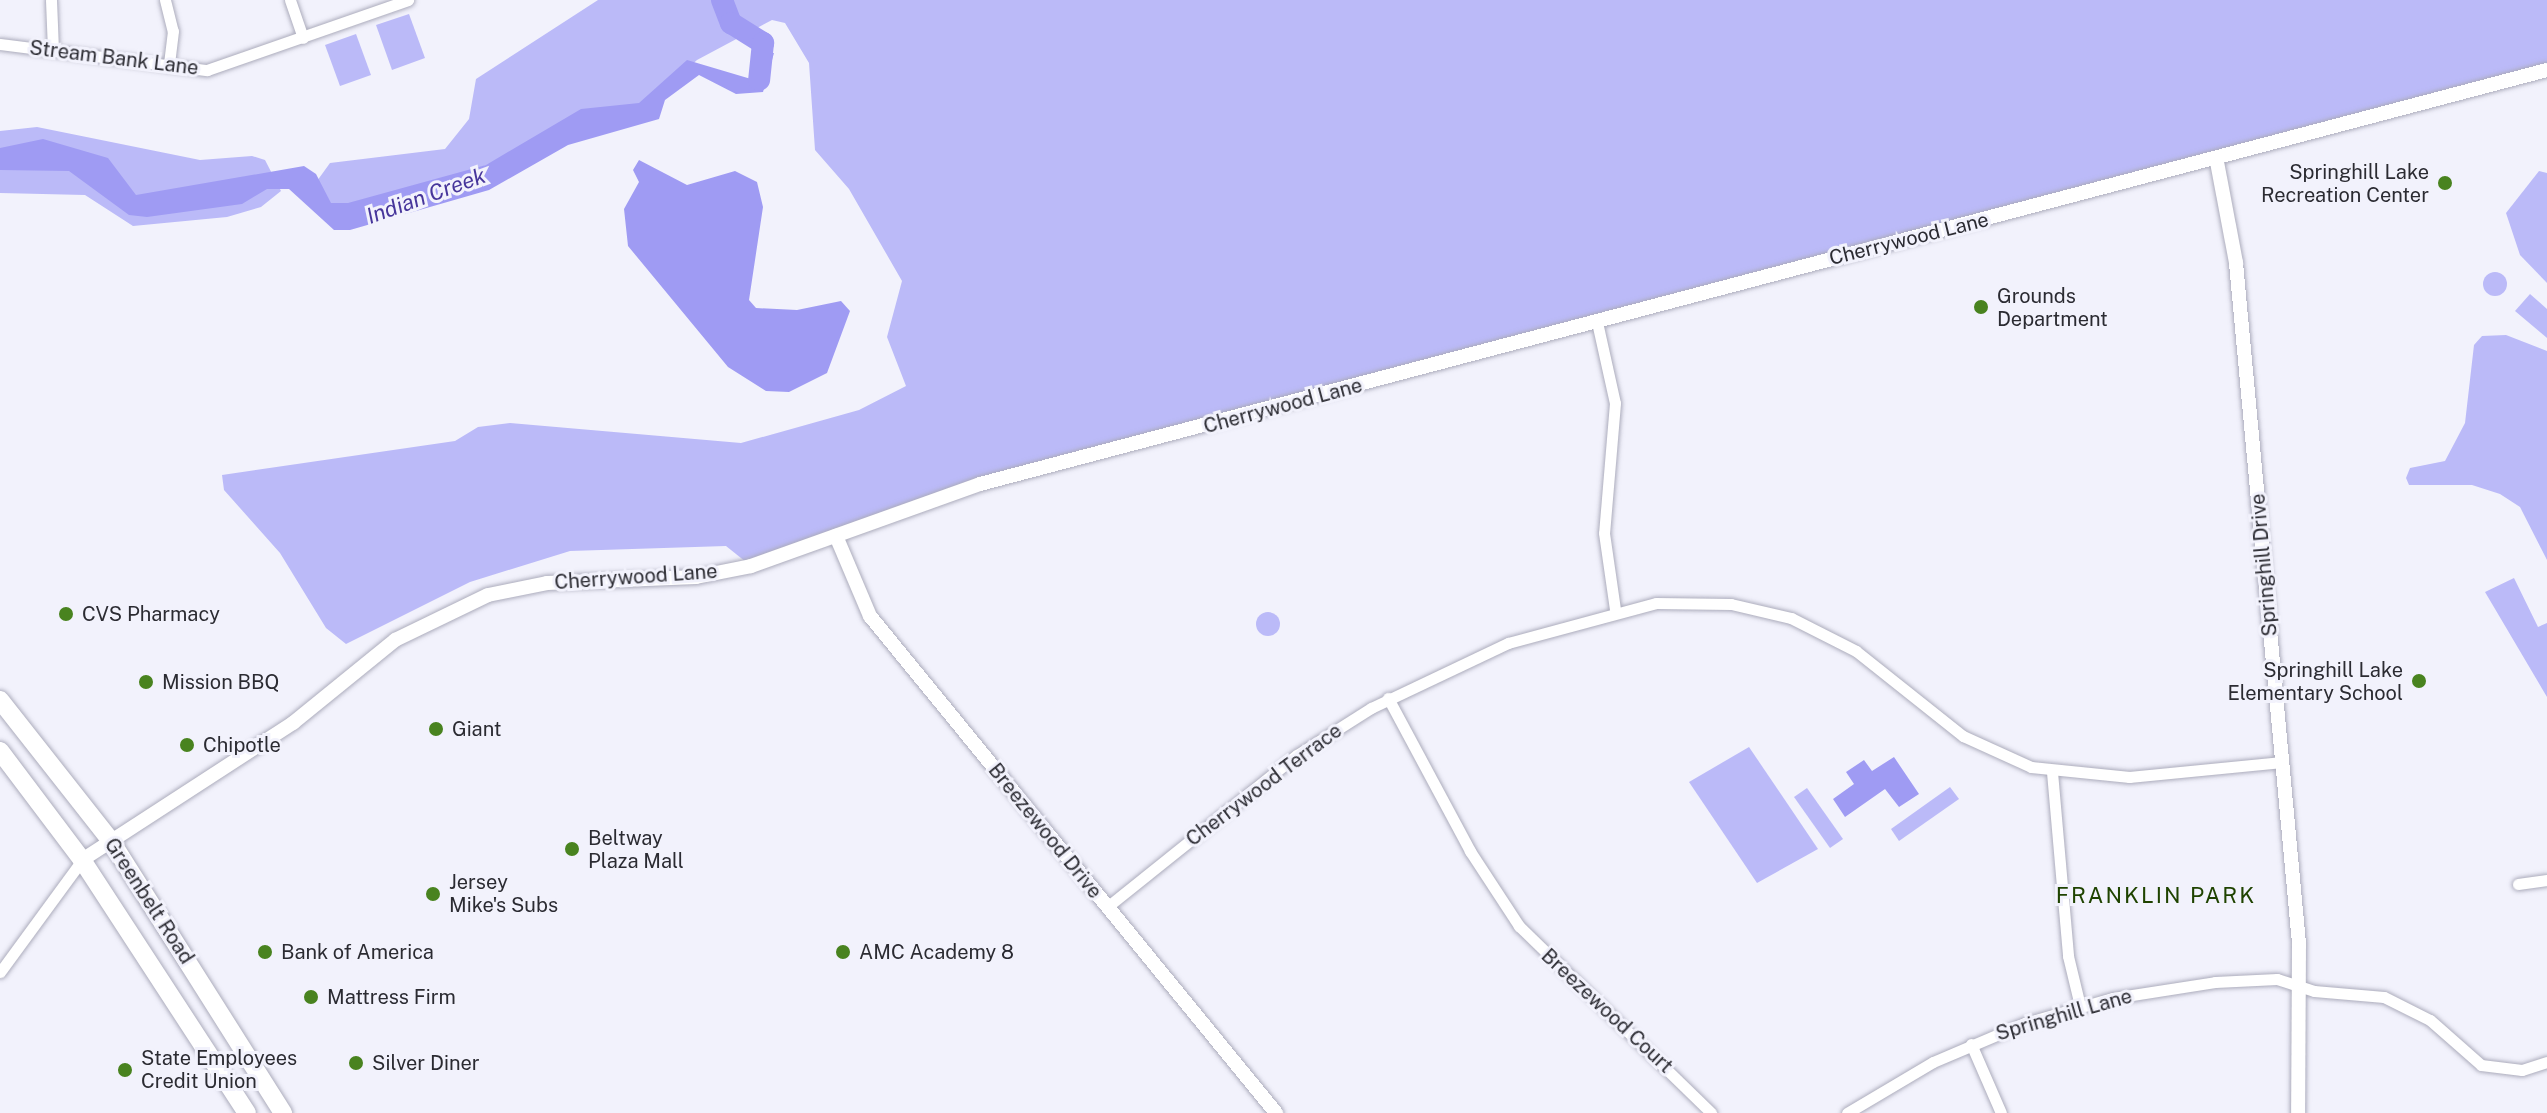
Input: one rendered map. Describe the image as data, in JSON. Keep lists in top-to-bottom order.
{
  "streets": {
    "main road": ["Greenbelt Road"],
    "street": [
      "Stream Bank Lane",
      "Cherrywood Lane",
      "Springhill Drive",
      "Cherrywood Terrace",
      "Breezewood Drive",
      "Breezewood Court",
      "Springhill Lane"
    ]
  },
  "crossings": [
    ["Cherrywood Lane", "Springhill Drive"],
    ["Cherrywood Lane", "Breezewood Drive"],
    ["Cherrywood Lane", "Greenbelt Road"],
    ["Springhill Drive", "Cherrywood Terrace"],
    ["Springhill Drive", "Springhill Lane"],
    ["Cherrywood Terrace", "Breezewood Drive"],
    ["Cherrywood Terrace", "Breezewood Court"]
  ],
  "districts": ["FRANKLIN PARK"],
  "water": ["Indian Creek"],
  "places": [
    "Springhill Lake Recreation Center",
    "Grounds Department",
    "CVS Pharmacy",
    "Springhill Lake Elementary School",
    "Mission BBQ",
    "Giant",
    "Chipotle",
    "Beltway Plaza Mall",
    "Jersey Mike's Subs",
    "Bank of America",
    "AMC Academy 8",
    "Mattress Firm",
    "Silver Diner",
    "State Employees Credit Union"
  ]
}
